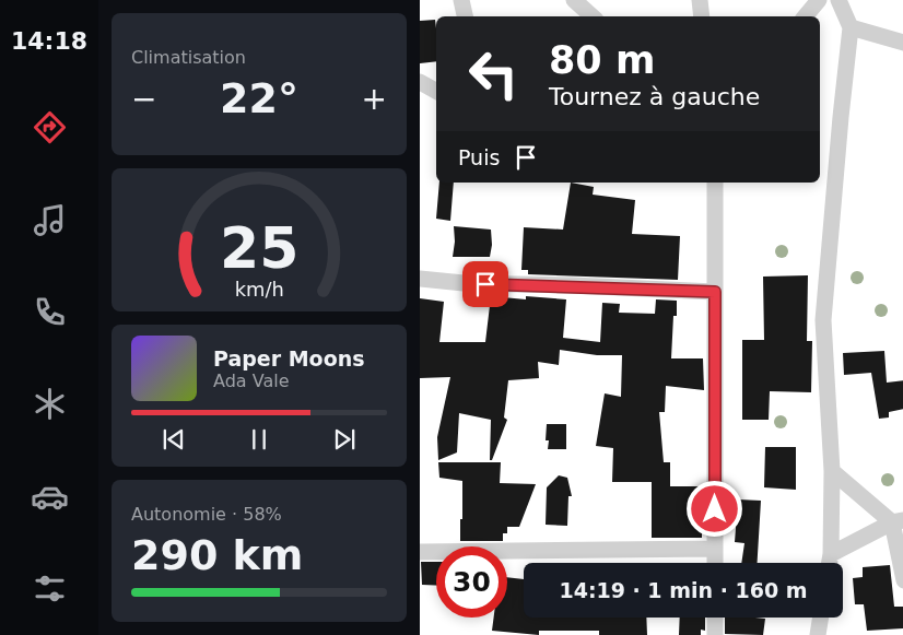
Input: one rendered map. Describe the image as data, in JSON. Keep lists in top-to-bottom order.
{
  "page": {
    "tabs": "14:18",
    "tile": [
      "Climatisation",
      ["Autonomie · 58%", "290 km"]
    ],
    "turn": ["80 m", "Tournez à gauche"],
    "heat": ["−", "22°", "+"],
    "then": "Puis",
    "song": ["Paper Moons", "Ada Vale"],
    "limit": "30",
    "trip": "14:19 · 1 min · 160 m",
    "gauge": ["25", "km/h"]
  }
}
